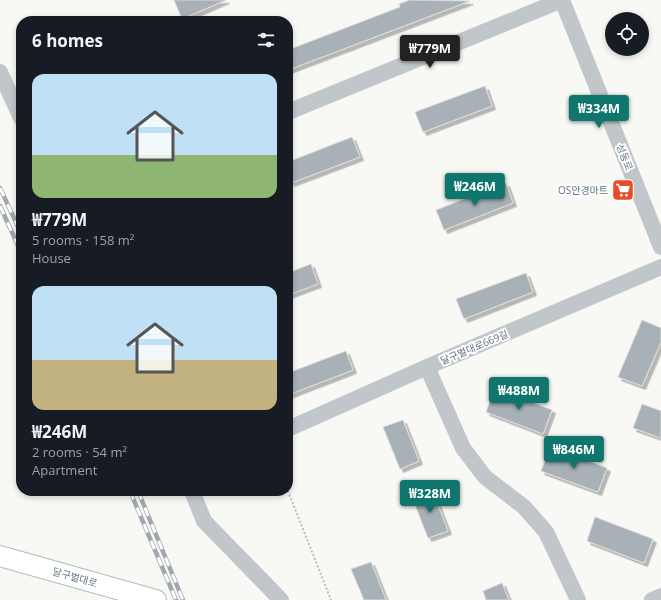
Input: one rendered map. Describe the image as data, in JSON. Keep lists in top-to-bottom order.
{
  "streets": {
    "main road": ["달구벌대로"],
    "street": ["성동로", "달구벌대로669길"]
  },
  "places": {
    "supermarket": ["OS안경마트"]
  },
  "page": {
    "heading": "6 homes",
    "price": [
      "₩779M",
      "₩334M",
      "₩246M",
      "₩488M",
      "₩846M",
      "₩328M"
    ],
    "list": [
      {
        "name": "₩779M",
        "note": "5 rooms · 158 m² · House"
      },
      {
        "name": "₩246M",
        "note": "2 rooms · 54 m² · Apartment"
      }
    ]
  }
}
